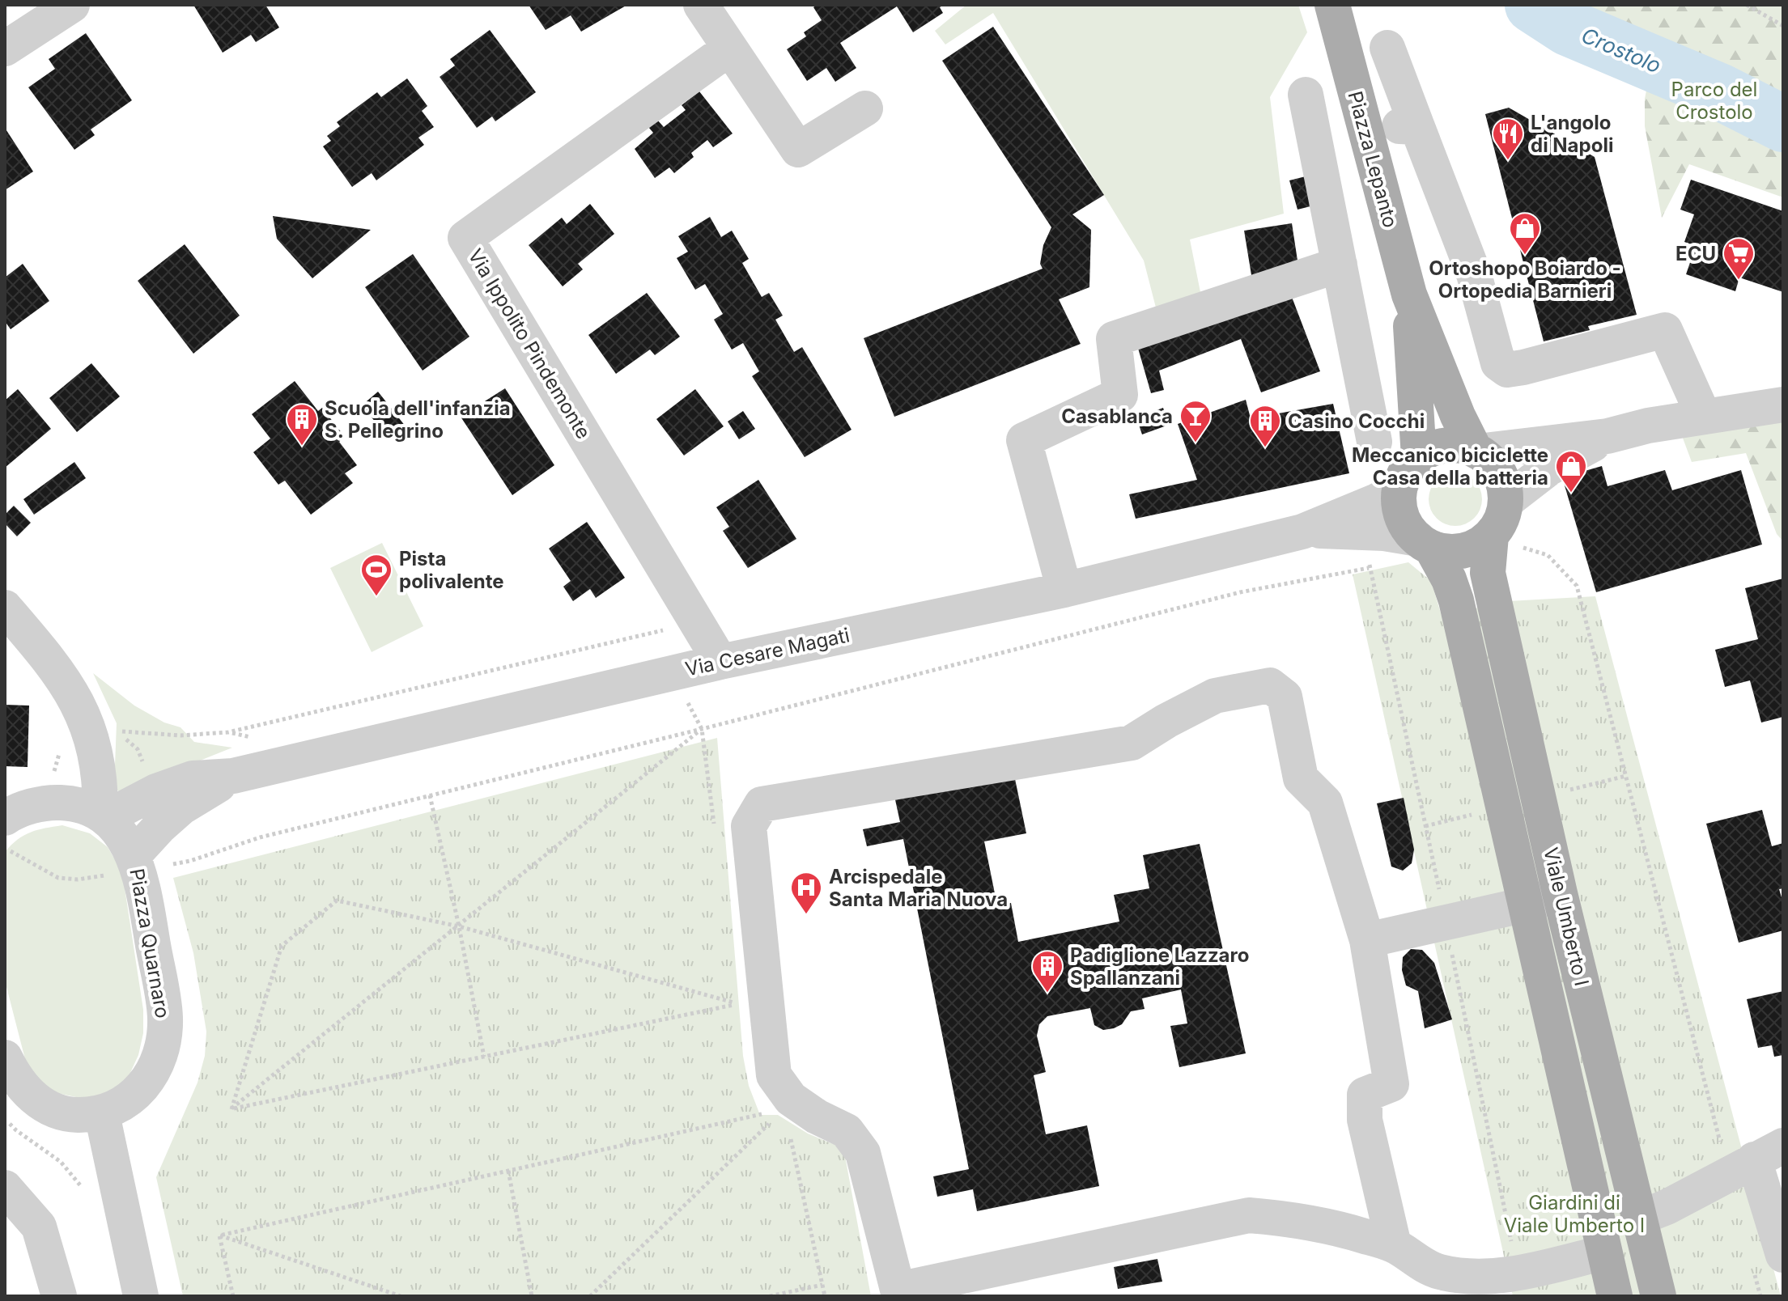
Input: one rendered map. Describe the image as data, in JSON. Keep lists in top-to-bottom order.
{
  "streets": {
    "main road": ["Piazza Lepanto", "Viale Umberto I"],
    "street": ["Via Ippolito Pindemonte", "Via Cesare Magati", "Piazza Quarnaro"]
  },
  "crossings": [
    ["Piazza Lepanto", "Viale Umberto I"],
    ["Via Ippolito Pindemonte", "Via Cesare Magati"],
    ["Via Cesare Magati", "Viale Umberto I"],
    ["Via Cesare Magati", "Piazza Quarnaro"]
  ],
  "water": ["Crostolo"],
  "parks": ["Parco del Crostolo", "Giardini di Viale Umberto I"],
  "places": {
    "restaurant": ["L'angolo di Napoli"],
    "shop": ["Ortoshopo Boiardo - Ortopedia Barnieri", "Meccanico biciclette Casa della batteria"],
    "supermarket": ["ECU"],
    "bar": ["Casablanca"],
    "building": ["Scuola dell'infanzia S. Pellegrino", "Casino Cocchi", "Padiglione Lazzaro Spallanzani"],
    "sports": ["Pista polivalente"],
    "hospital": ["Arcispedale Santa Maria Nuova"]
  }
}
